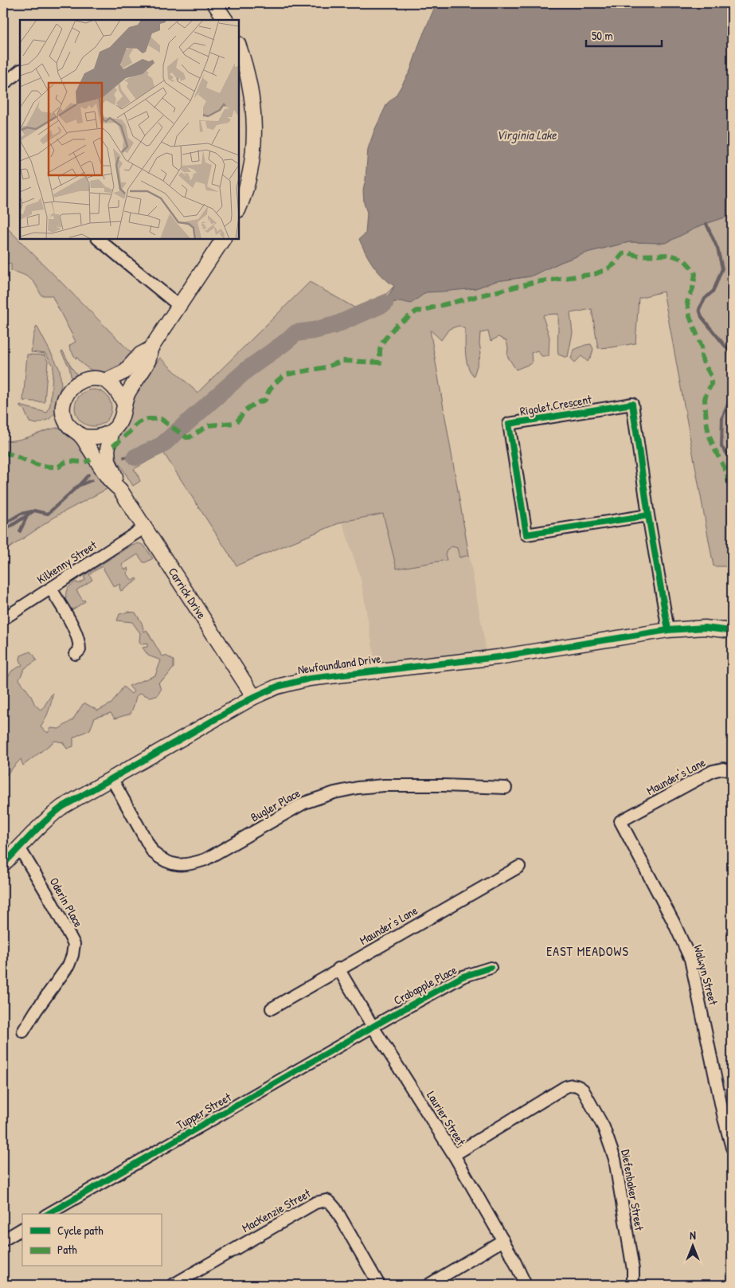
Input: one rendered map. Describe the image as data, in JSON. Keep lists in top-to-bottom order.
{
  "streets": {
    "street": [
      "Rigolet Crescent",
      "Kilkenny Street",
      "Carrick Drive",
      "Newfoundland Drive",
      "Maunder's Lane",
      "Bugler Place",
      "Oderin Place",
      "Walwyn Street",
      "Crabapple Place",
      "Tupper Street",
      "Laurier Street",
      "Diefenbaker Street",
      "MacKenzie Street"
    ]
  },
  "crossings": [
    ["Rigolet Crescent", "Newfoundland Drive"],
    ["Kilkenny Street", "Carrick Drive"],
    ["Carrick Drive", "Newfoundland Drive"],
    ["Newfoundland Drive", "Bugler Place"],
    ["Newfoundland Drive", "Oderin Place"],
    ["Maunder's Lane", "Walwyn Street"],
    ["Maunder's Lane", "Laurier Street"],
    ["Crabapple Place", "Tupper Street"],
    ["Crabapple Place", "Laurier Street"],
    ["Tupper Street", "Laurier Street"],
    ["Laurier Street", "Diefenbaker Street"]
  ],
  "districts": ["EAST MEADOWS"],
  "water": ["Virginia Lake"],
  "legend": ["Cycle path", "Path"],
  "scale_bar": "50 m",
  "north": "top"
}
